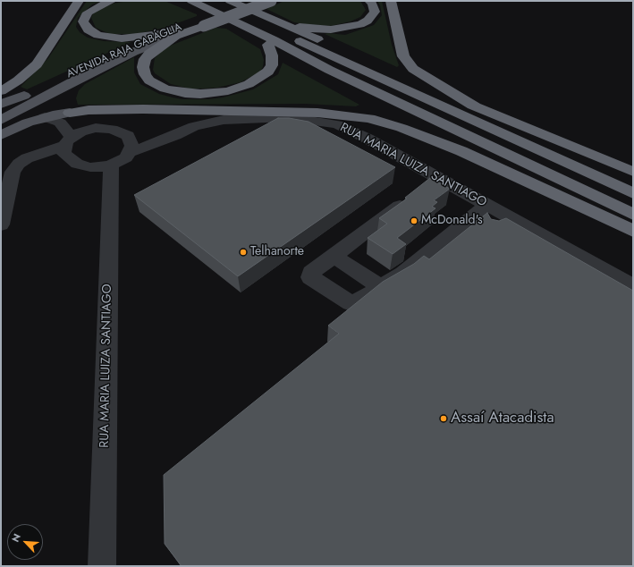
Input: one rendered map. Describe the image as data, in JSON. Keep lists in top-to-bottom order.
{
  "streets": {
    "highway": ["AVENIDA RAJA GABÁGLIA"],
    "street": ["RUA MARIA LUIZA SANTIAGO"]
  },
  "places": ["McDonald's", "Telhanorte", "Assaí Atacadista"],
  "north": "top left"
}
